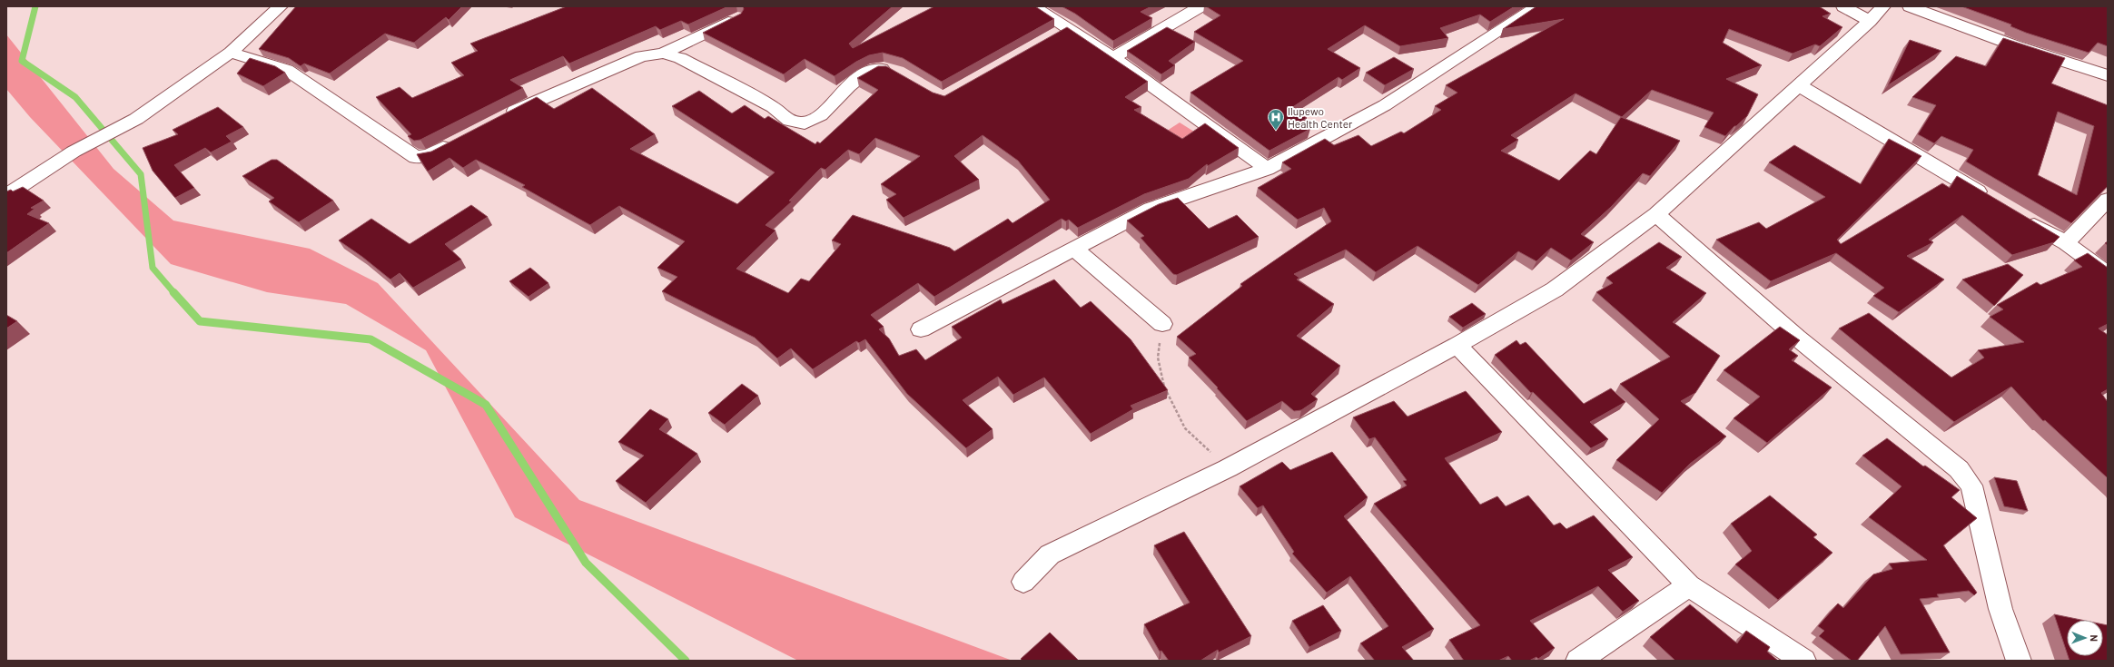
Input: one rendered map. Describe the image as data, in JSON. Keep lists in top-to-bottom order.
{
  "places": {
    "hospital": ["Ilupewo Health Center"]
  },
  "north": "right"
}
